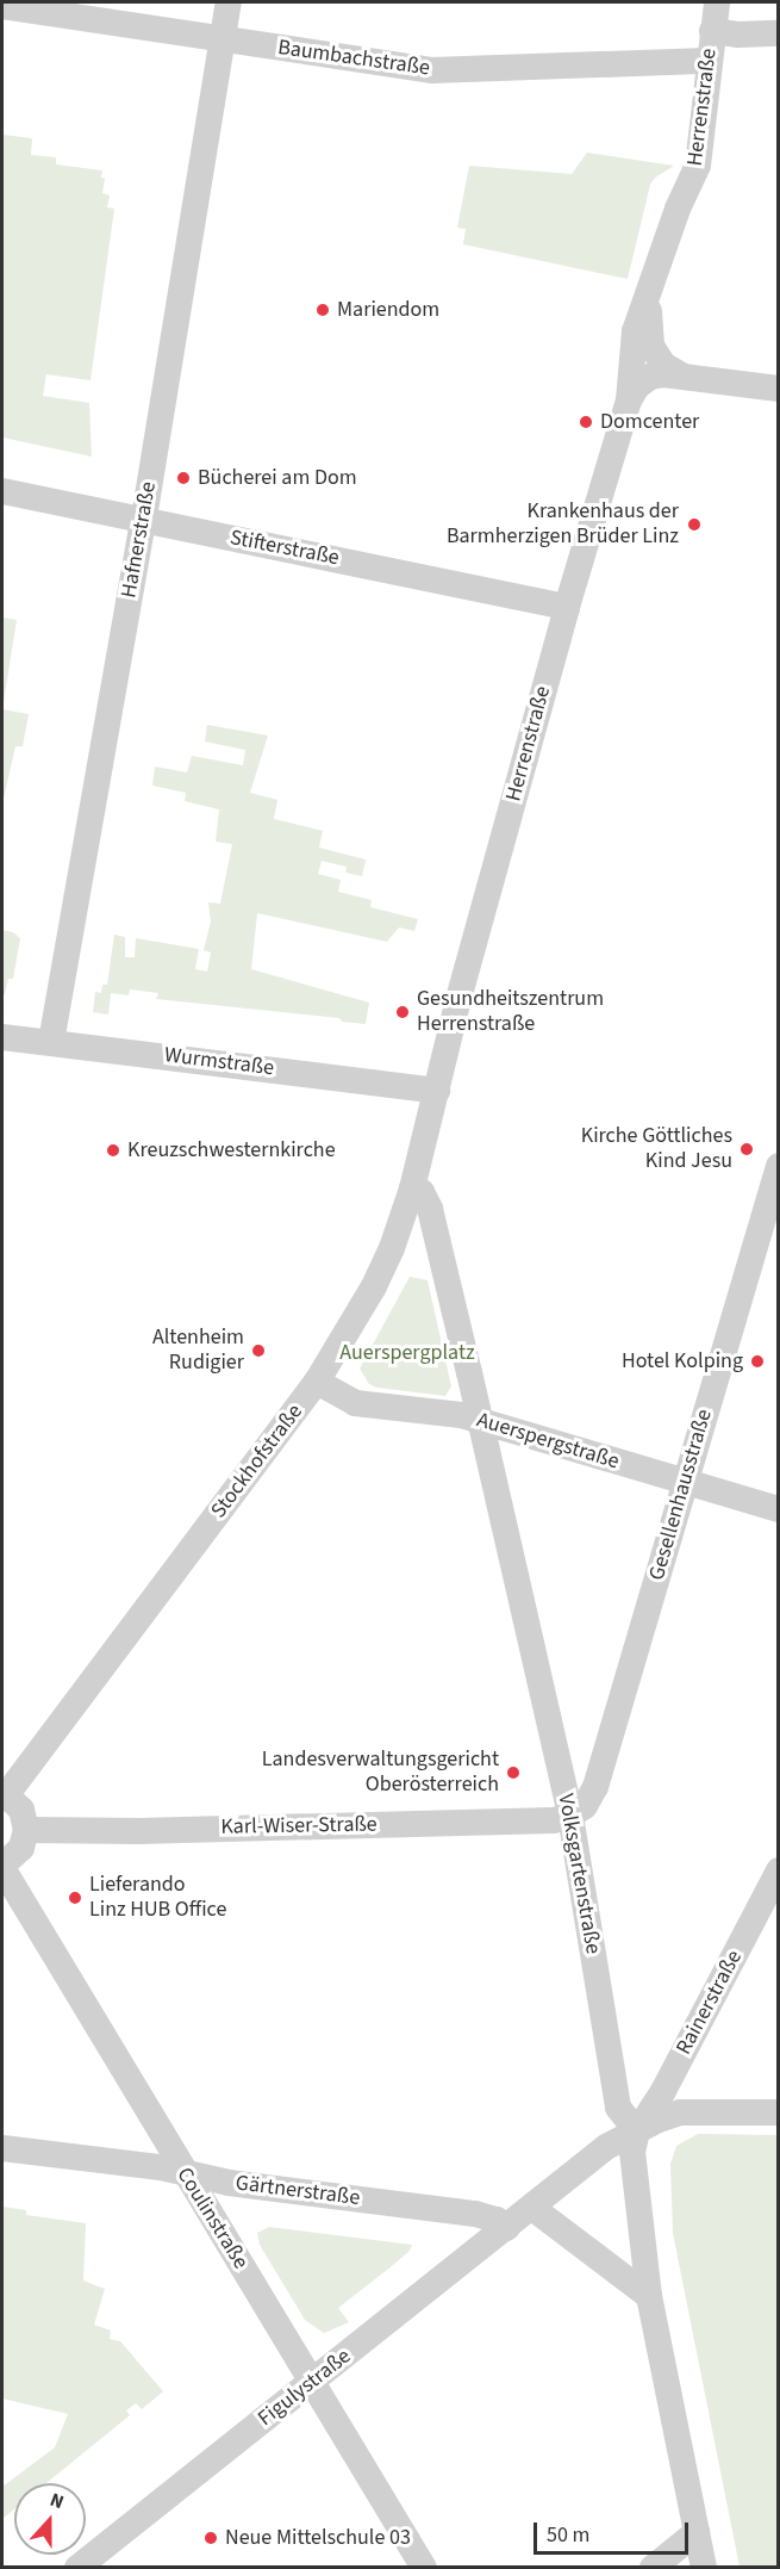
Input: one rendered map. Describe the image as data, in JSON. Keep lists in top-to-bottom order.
{
  "streets": {
    "street": [
      "Baumbachstraße",
      "Herrenstraße",
      "Hafnerstraße",
      "Stifterstraße",
      "Wurmstraße",
      "Auerspergstraße",
      "Stockhofstraße",
      "Gesellenhausstraße",
      "Karl-Wiser-Straße",
      "Volksgartenstraße",
      "Rainerstraße",
      "Gärtnerstraße",
      "Coulinstraße",
      "Figulystraße"
    ]
  },
  "crossings": [
    ["Baumbachstraße", "Herrenstraße"],
    ["Baumbachstraße", "Hafnerstraße"],
    ["Herrenstraße", "Stifterstraße"],
    ["Herrenstraße", "Wurmstraße"],
    ["Herrenstraße", "Stockhofstraße"],
    ["Hafnerstraße", "Stifterstraße"],
    ["Hafnerstraße", "Wurmstraße"],
    ["Wurmstraße", "Stockhofstraße"],
    ["Auerspergstraße", "Stockhofstraße"],
    ["Auerspergstraße", "Gesellenhausstraße"],
    ["Auerspergstraße", "Volksgartenstraße"],
    ["Stockhofstraße", "Volksgartenstraße"],
    ["Gesellenhausstraße", "Karl-Wiser-Straße"],
    ["Gesellenhausstraße", "Volksgartenstraße"],
    ["Karl-Wiser-Straße", "Volksgartenstraße"],
    ["Volksgartenstraße", "Rainerstraße"],
    ["Gärtnerstraße", "Coulinstraße"],
    ["Gärtnerstraße", "Figulystraße"],
    ["Coulinstraße", "Figulystraße"]
  ],
  "parks": ["Auerspergplatz"],
  "places": [
    "Mariendom",
    "Domcenter",
    "Bücherei am Dom",
    "Krankenhaus der Barmherzigen Brüder Linz",
    "Gesundheitszentrum Herrenstraße",
    "Kirche Göttliches Kind Jesu",
    "Kreuzschwesternkirche",
    "Altenheim Rudigier",
    "Hotel Kolping",
    "Landesverwaltungsgericht Oberösterreich",
    "Lieferando Linz HUB Office",
    "Neue Mittelschule 03"
  ],
  "scale_bar": "50 m",
  "north": "top"
}
